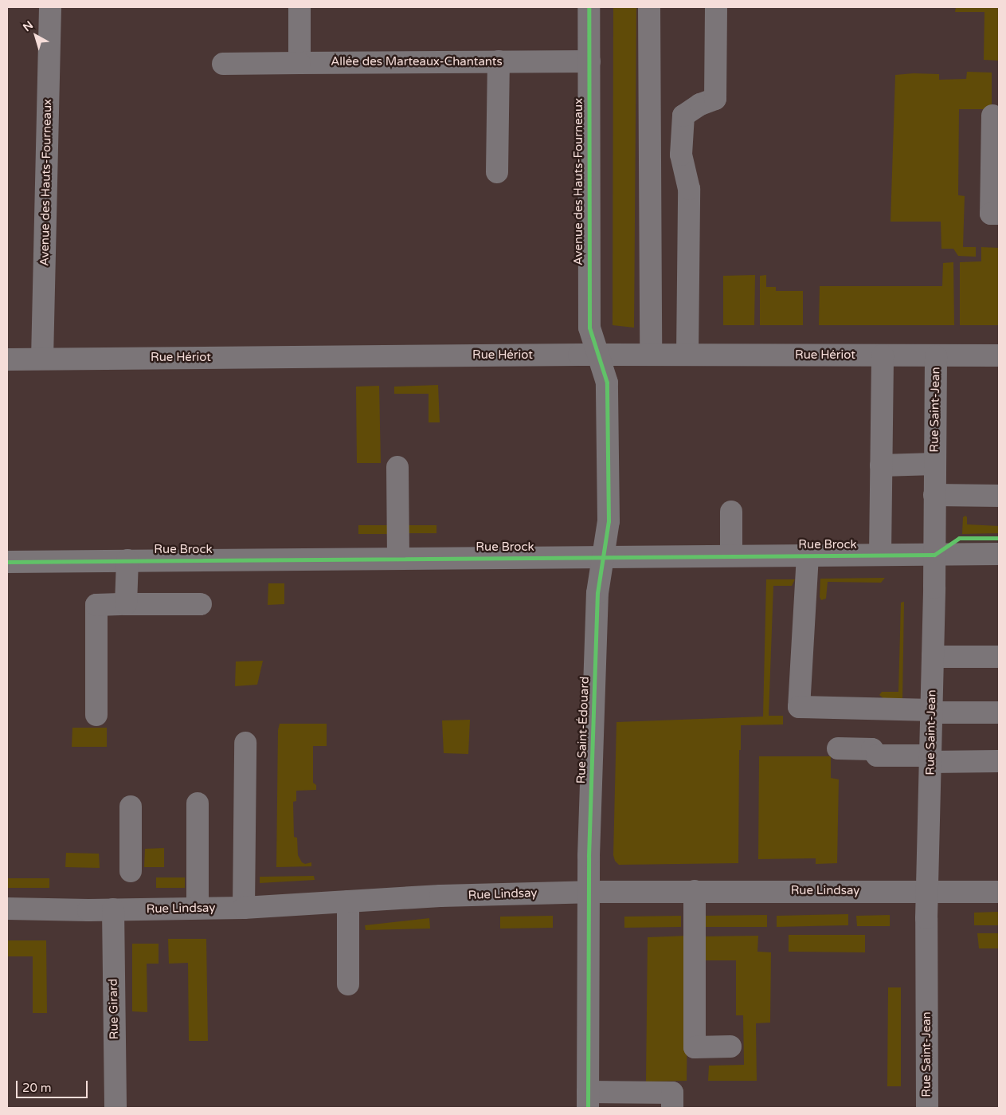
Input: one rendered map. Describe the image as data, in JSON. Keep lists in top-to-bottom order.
{
  "streets": {
    "street": [
      "Allée des Marteaux-Chantants",
      "Avenue des Hauts-Fourneaux",
      "Rue Hériot",
      "Rue Saint-Jean",
      "Rue Brock",
      "Rue Saint-Édouard",
      "Rue Lindsay",
      "Rue Girard"
    ]
  },
  "crossings": [
    ["Allée des Marteaux-Chantants", "Avenue des Hauts-Fourneaux"],
    ["Avenue des Hauts-Fourneaux", "Rue Hériot"],
    ["Avenue des Hauts-Fourneaux", "Rue Saint-Édouard"],
    ["Rue Hériot", "Rue Saint-Jean"],
    ["Rue Hériot", "Rue Saint-Édouard"],
    ["Rue Saint-Jean", "Rue Brock"],
    ["Rue Saint-Jean", "Rue Lindsay"],
    ["Rue Brock", "Rue Saint-Édouard"],
    ["Rue Saint-Édouard", "Rue Lindsay"],
    ["Rue Lindsay", "Rue Girard"]
  ],
  "scale_bar": "20 m",
  "north": "top left"
}
